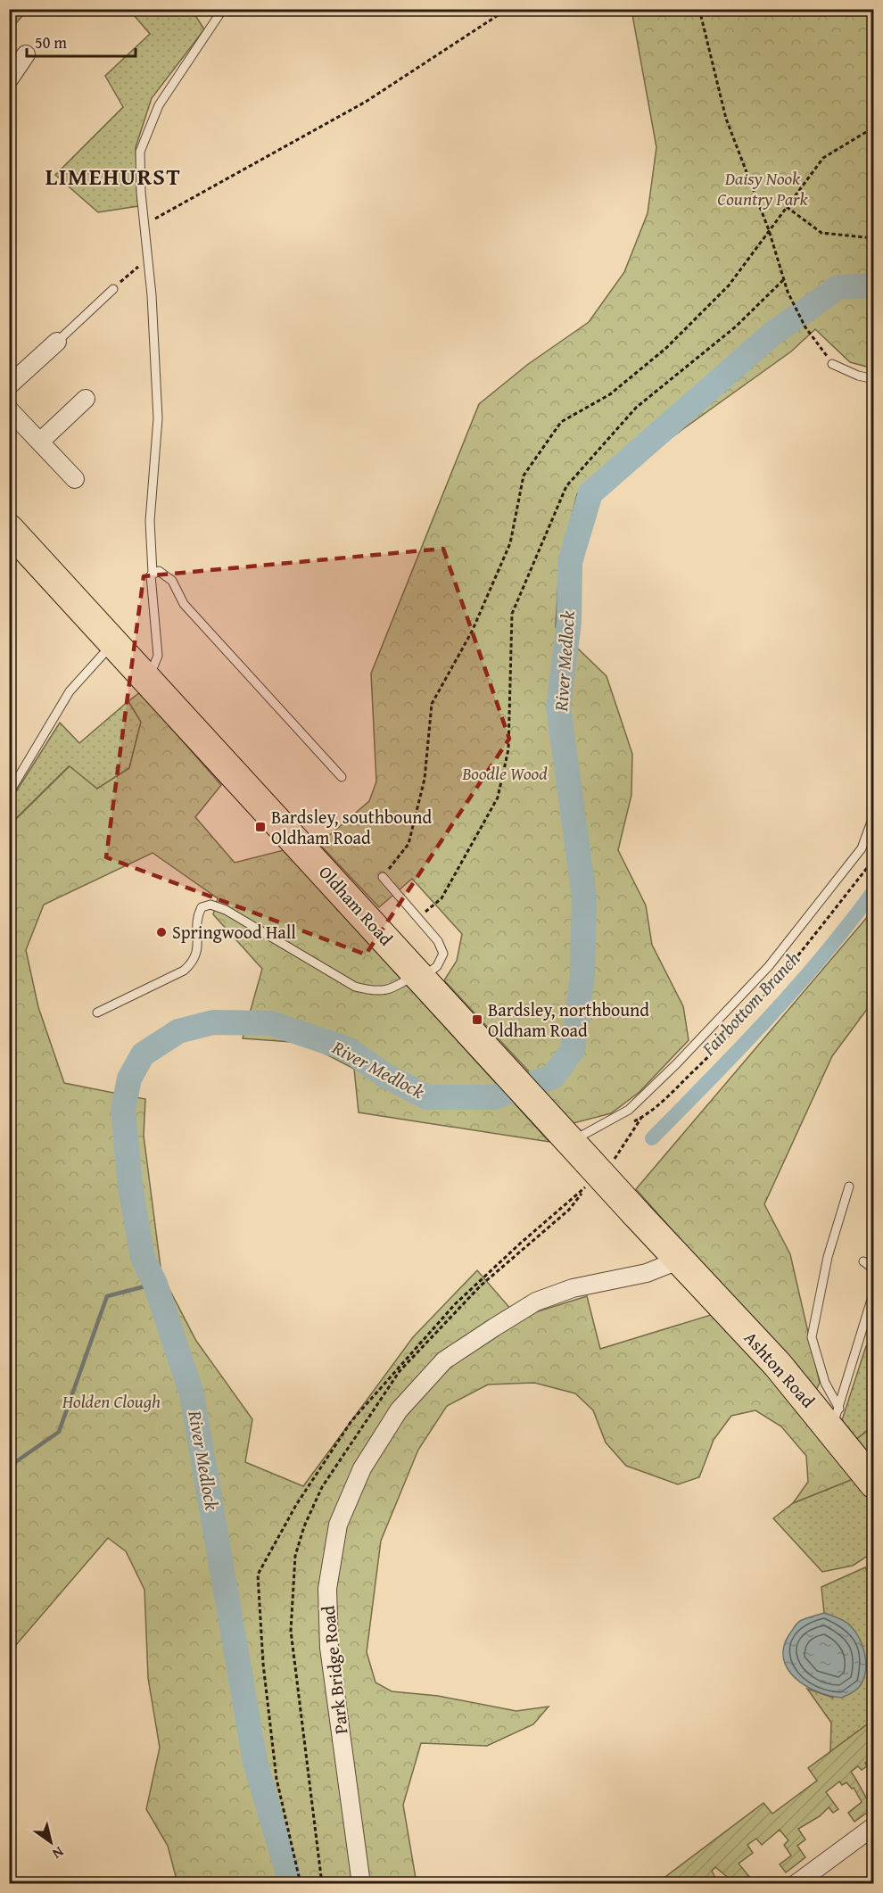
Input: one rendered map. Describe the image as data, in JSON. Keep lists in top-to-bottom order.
{
  "streets": {
    "highway": ["Oldham Road", "Ashton Road"],
    "street": ["Park Bridge Road"]
  },
  "crossings": [
    ["Oldham Road", "Ashton Road"],
    ["Oldham Road", "Park Bridge Road"],
    ["Ashton Road", "Park Bridge Road"]
  ],
  "districts": ["LIMEHURST"],
  "water": ["River Medlock", "Fairbottom Branch"],
  "parks": ["Daisy Nook Country Park", "Boodle Wood", "Holden Clough"],
  "places": {
    "transit": ["Bardsley, southbound Oldham Road", "Bardsley, northbound Oldham Road"],
    "other": ["Springwood Hall"]
  },
  "scale_bar": "50 m",
  "north": "bottom right"
}
